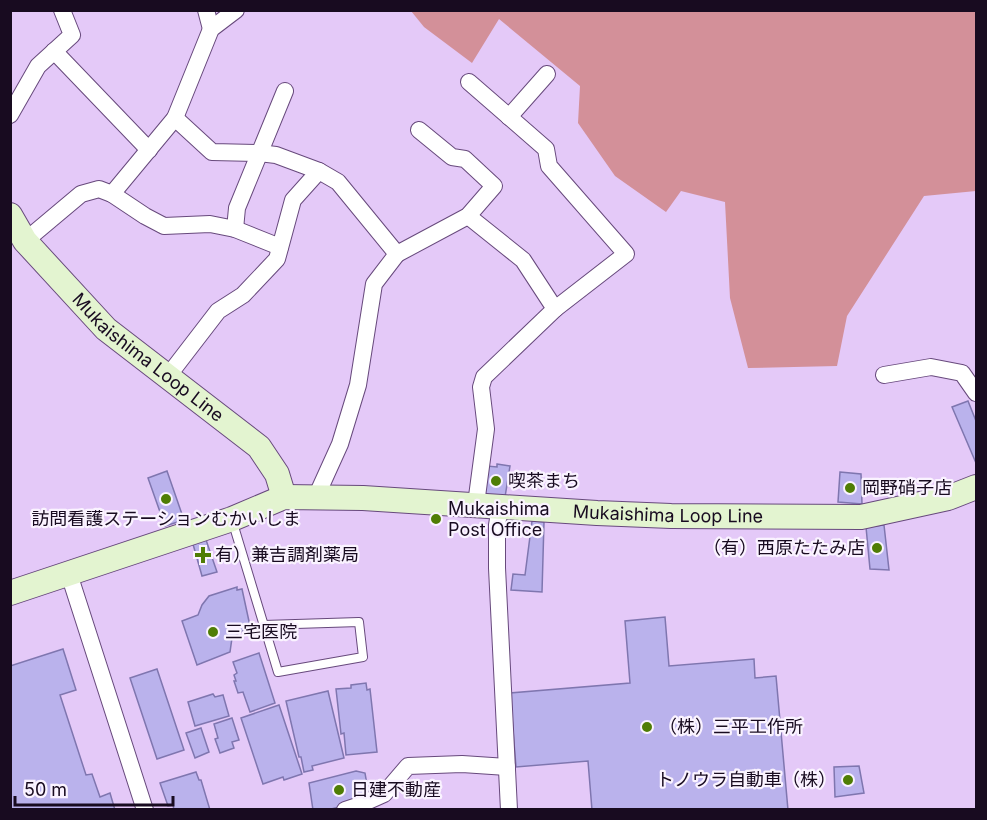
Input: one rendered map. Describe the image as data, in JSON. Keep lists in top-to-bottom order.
{
  "streets": {
    "main road": ["Mukaishima Loop Line"]
  },
  "places": {
    "other": [
      "喫茶まち",
      "岡野硝子店",
      "訪問看護ステーションむかいしま",
      "Mukaishima Post Office",
      "（有）西原たたみ店",
      "三宅医院",
      "（株）三平工作所",
      "トノウラ自動車（株）",
      "日建不動産"
    ],
    "health": ["有）兼吉調剤薬局"]
  },
  "scale_bar": "50 m"
}
